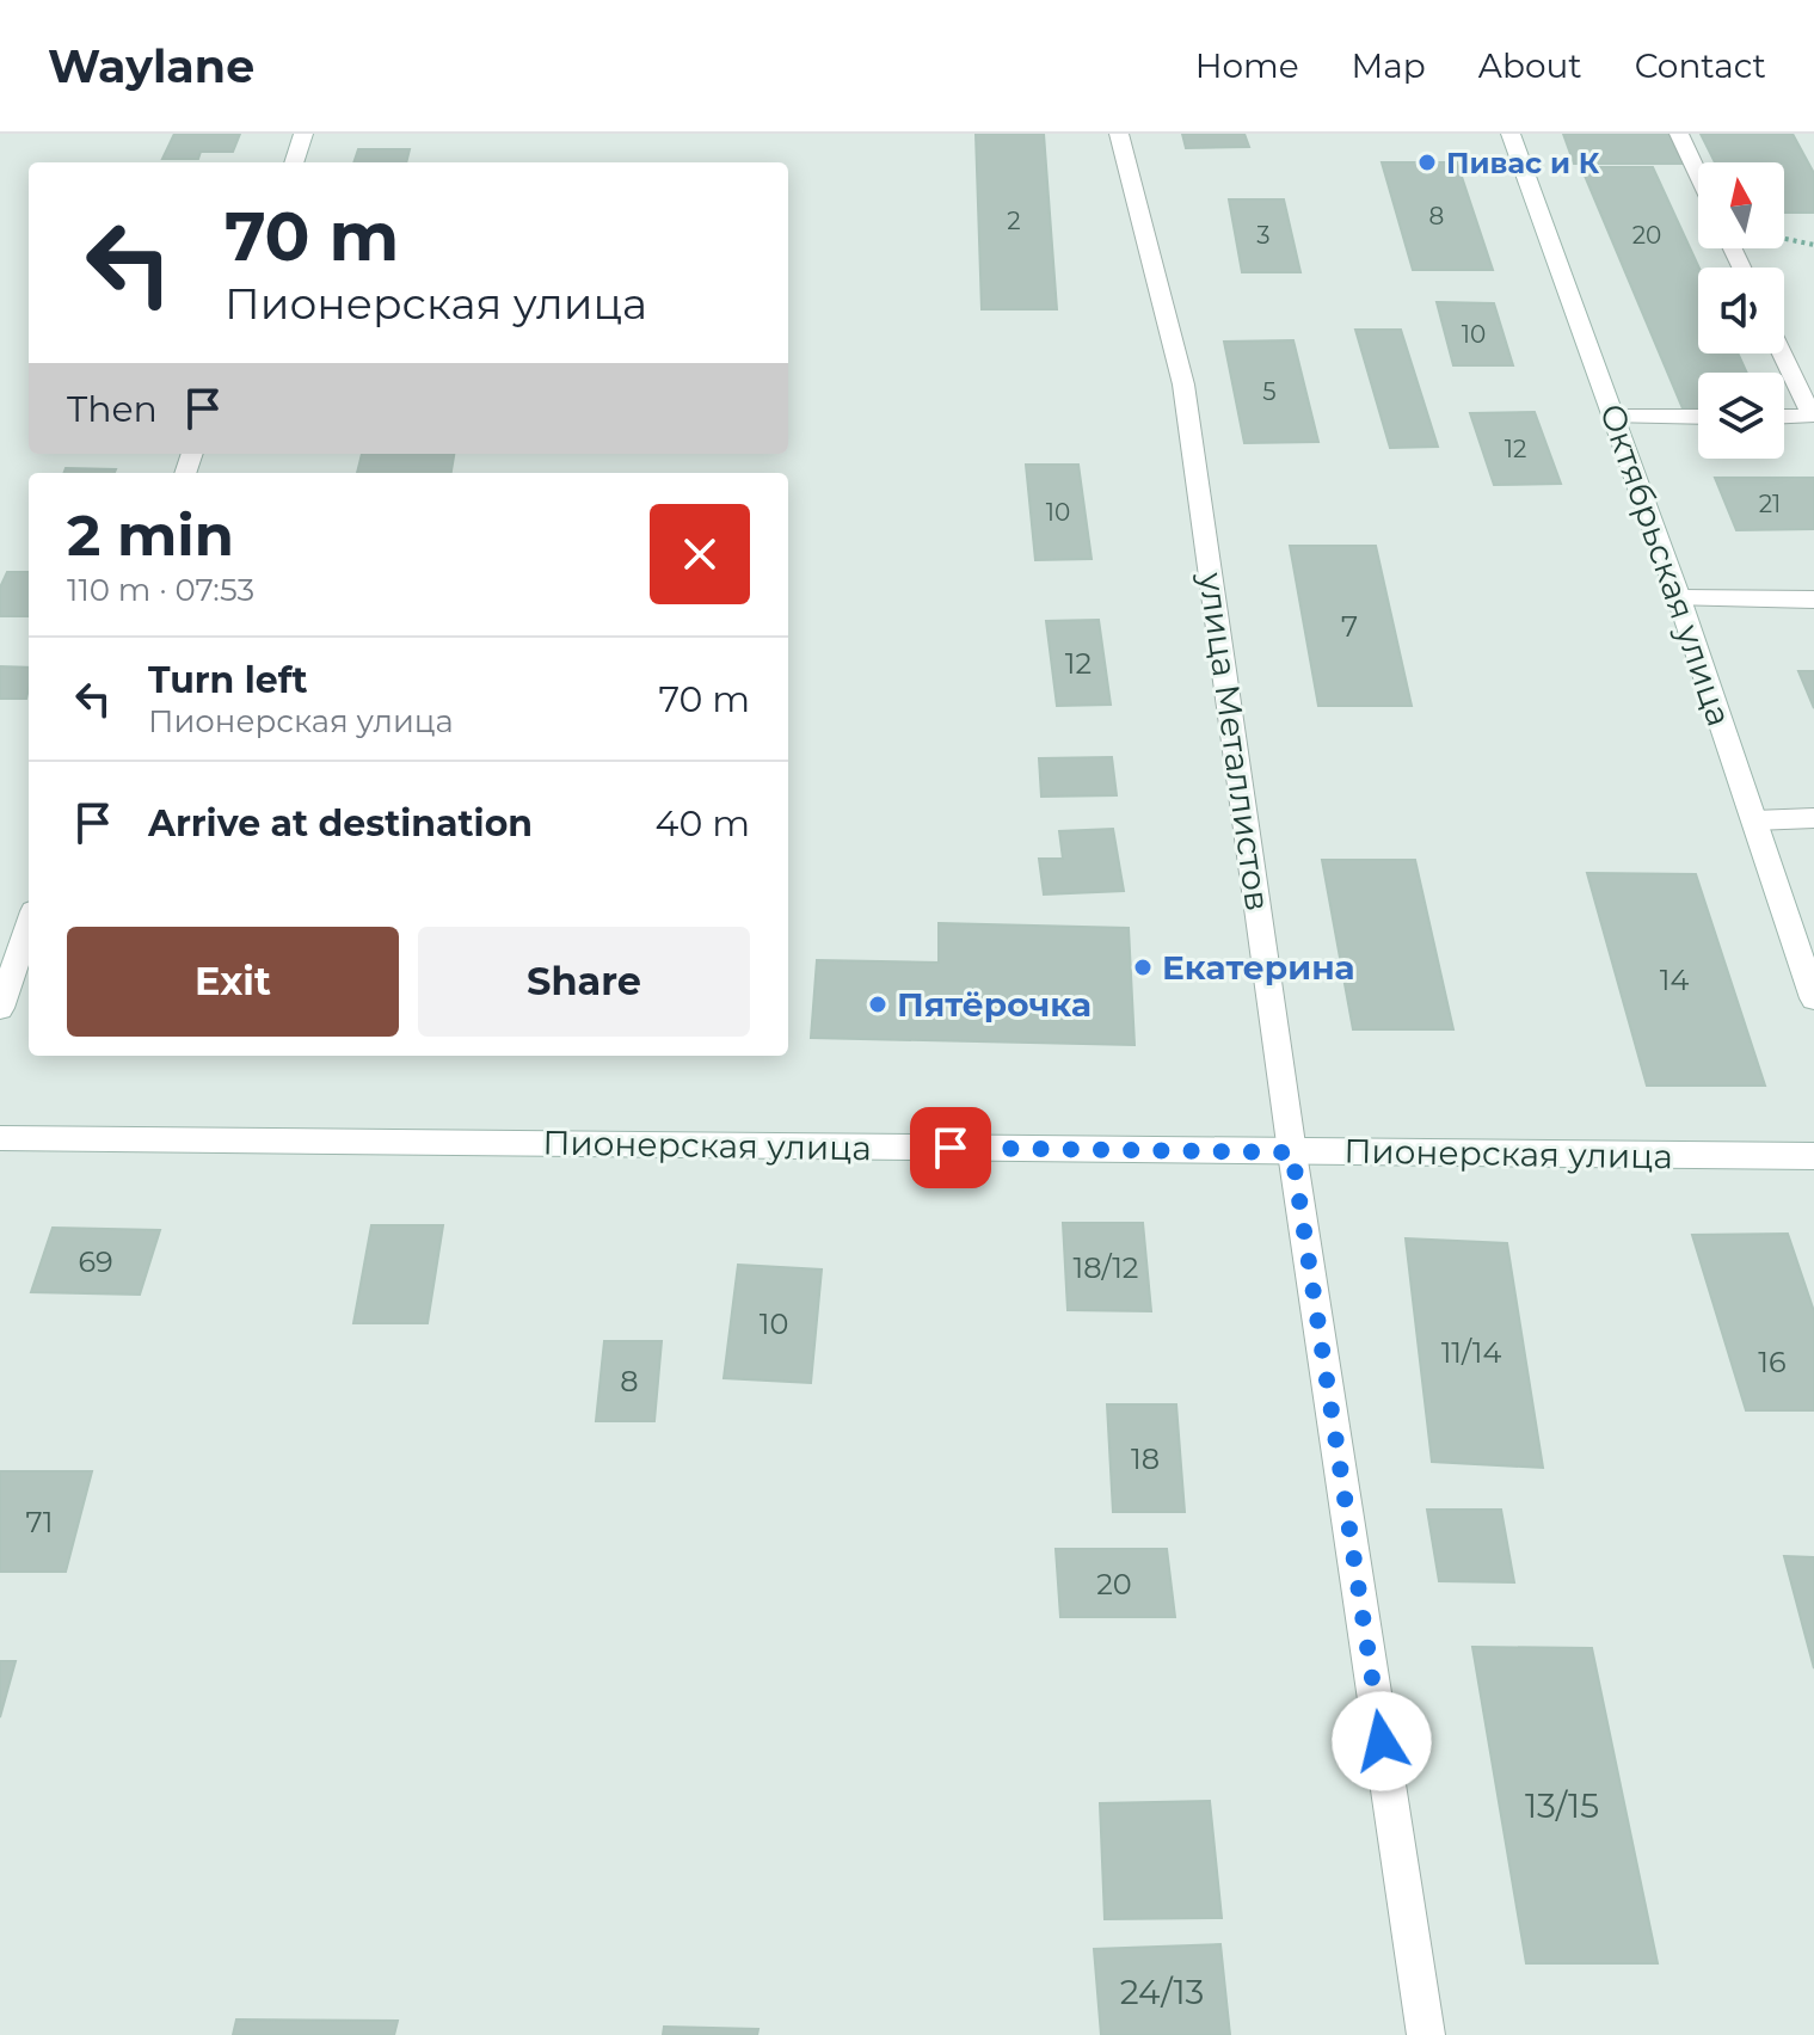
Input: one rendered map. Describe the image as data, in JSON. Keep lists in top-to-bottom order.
{
  "streets": {
    "main road": ["Октябрьская улица", "улица Металлистов", "Пионерская улица"]
  },
  "crossings": [
    ["улица Металлистов", "Пионерская улица"]
  ],
  "places": ["Пивас и К", "Екатерина", "Пятёрочка"],
  "house_numbers": [
    "8",
    "2",
    "3",
    "20",
    "10",
    "5",
    "12",
    "21",
    "10",
    "7",
    "12",
    "14",
    "69",
    "18/12",
    "10",
    "11/14",
    "16",
    "8",
    "18",
    "71",
    "20",
    "13/15",
    "24/13"
  ],
  "north": "top",
  "page": {
    "header": "Waylane",
    "nav": [
      "Home",
      "Map",
      "About",
      "Contact"
    ],
    "turn": ["70 m", "Пионерская улица"],
    "then": "Then",
    "heading": ["2 min", "110 m · 07:53"],
    "list": [
      {
        "name": "Turn left",
        "note": "Пионерская улица",
        "value": "70 m"
      },
      {
        "name": "Arrive at destination",
        "value": "40 m"
      }
    ],
    "buttons": ["Exit", "Share"]
  }
}
